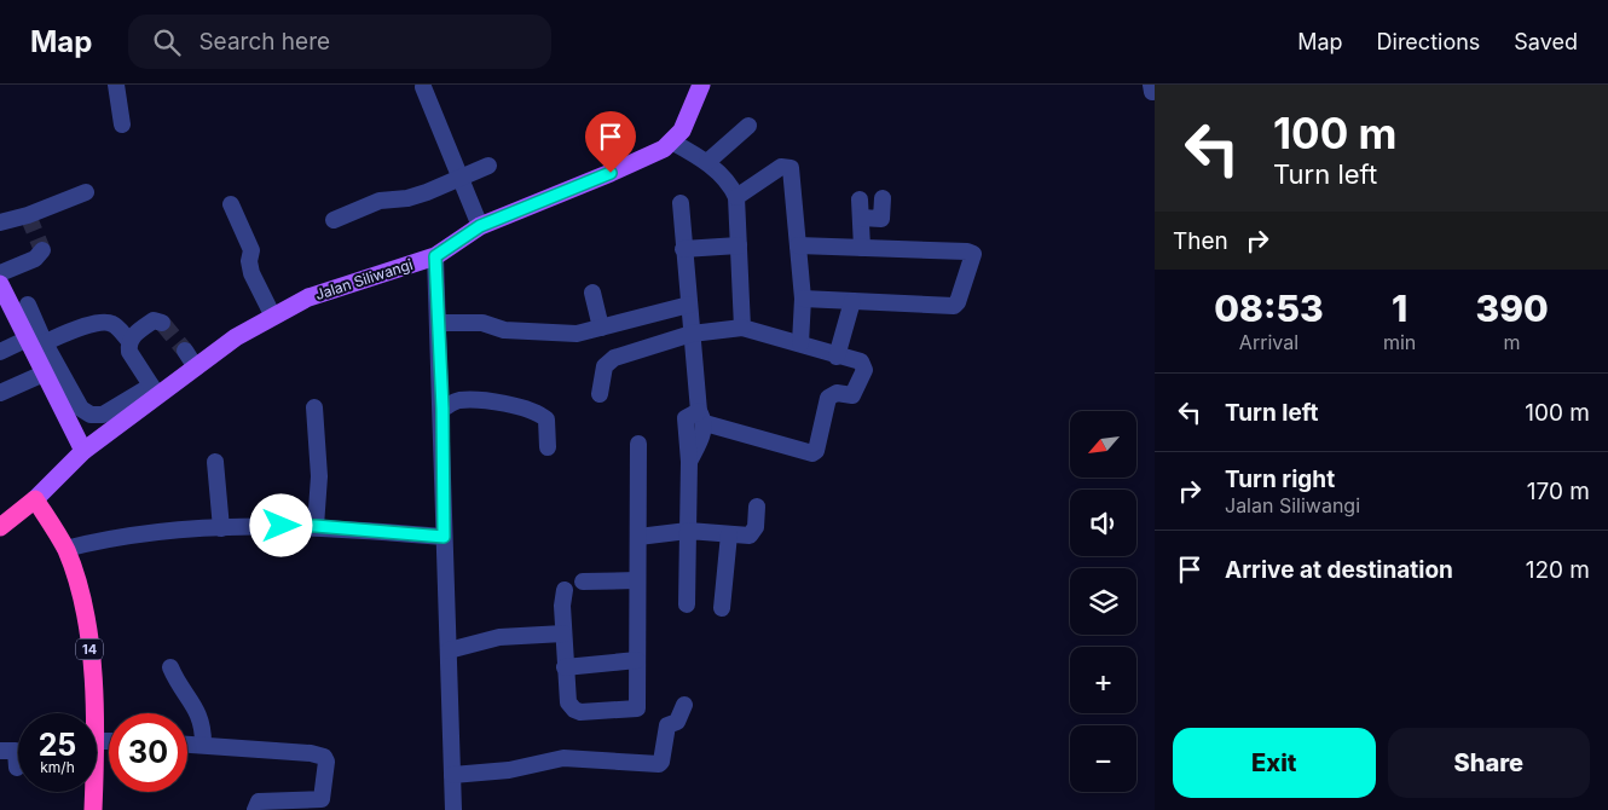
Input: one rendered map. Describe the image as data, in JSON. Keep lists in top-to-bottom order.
{
  "streets": {
    "highway": ["14"],
    "main road": ["Jalan Siliwangi"]
  },
  "crossings": [
    ["Jalan Siliwangi", "14"]
  ],
  "north": "bottom left",
  "page": {
    "header": "Map",
    "search": "Search here",
    "nav": ["Map", "Directions", "Saved"],
    "turn": ["100 m", "Turn left"],
    "then": "Then",
    "eta": [
      "08:53",
      "Arrival",
      "1",
      "min",
      "390",
      "m"
    ],
    "list": [
      {
        "name": "Turn left",
        "value": "100 m"
      },
      {
        "name": "Turn right",
        "note": "Jalan Siliwangi",
        "value": "170 m"
      },
      {
        "name": "Arrive at destination",
        "value": "120 m"
      }
    ],
    "map_buttons": ["+", "−"],
    "speed": "25 km/h",
    "limit": "30",
    "buttons": ["Exit", "Share"]
  }
}
